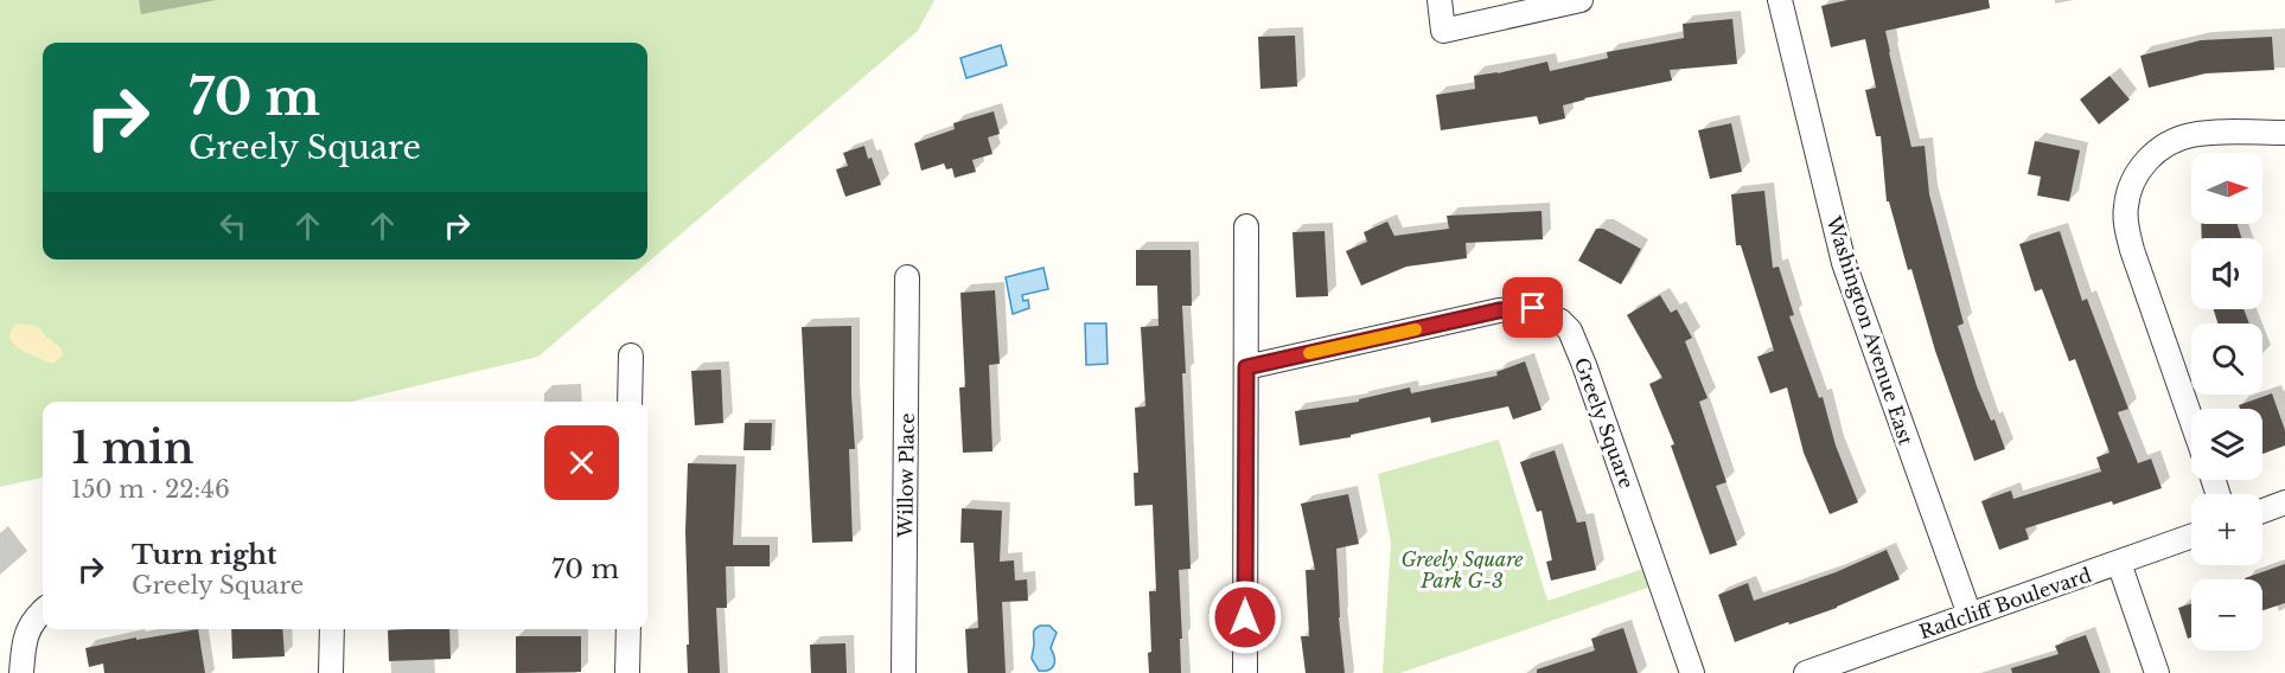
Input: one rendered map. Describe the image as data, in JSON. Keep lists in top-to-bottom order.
{
  "streets": {
    "street": [
      "Washington Avenue East",
      "Greely Square",
      "Willow Place",
      "Radcliff Boulevard"
    ]
  },
  "crossings": [
    ["Washington Avenue East", "Radcliff Boulevard"]
  ],
  "parks": ["Greely Square Park G-3"],
  "north": "right",
  "page": {
    "turn": ["70 m", "Greely Square"],
    "map_buttons": ["+", "−"],
    "heading": ["1 min", "150 m · 22:46"],
    "list": [
      {
        "name": "Turn right",
        "note": "Greely Square",
        "value": "70 m"
      }
    ]
  }
}
